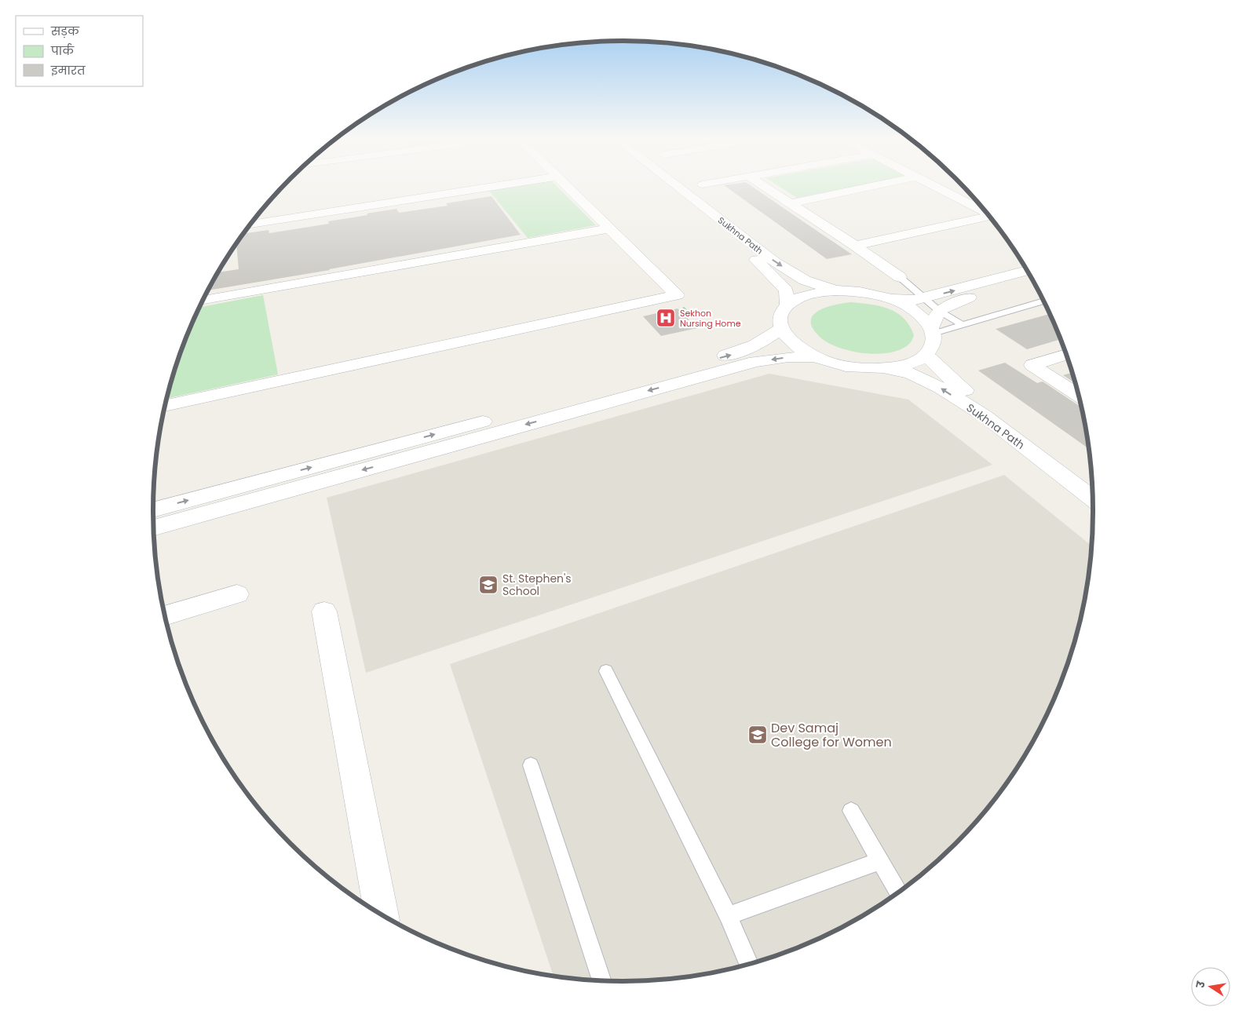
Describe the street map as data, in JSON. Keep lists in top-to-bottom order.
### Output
{
  "streets": {
    "street": ["Sukhna Path"]
  },
  "places": {
    "hospital": ["Sekhon Nursing Home"],
    "school or university": ["St. Stephen's School", "Dev Samaj College for Women"]
  },
  "legend": ["सड़क", "पार्क", "इमारत"],
  "north": "left"
}
